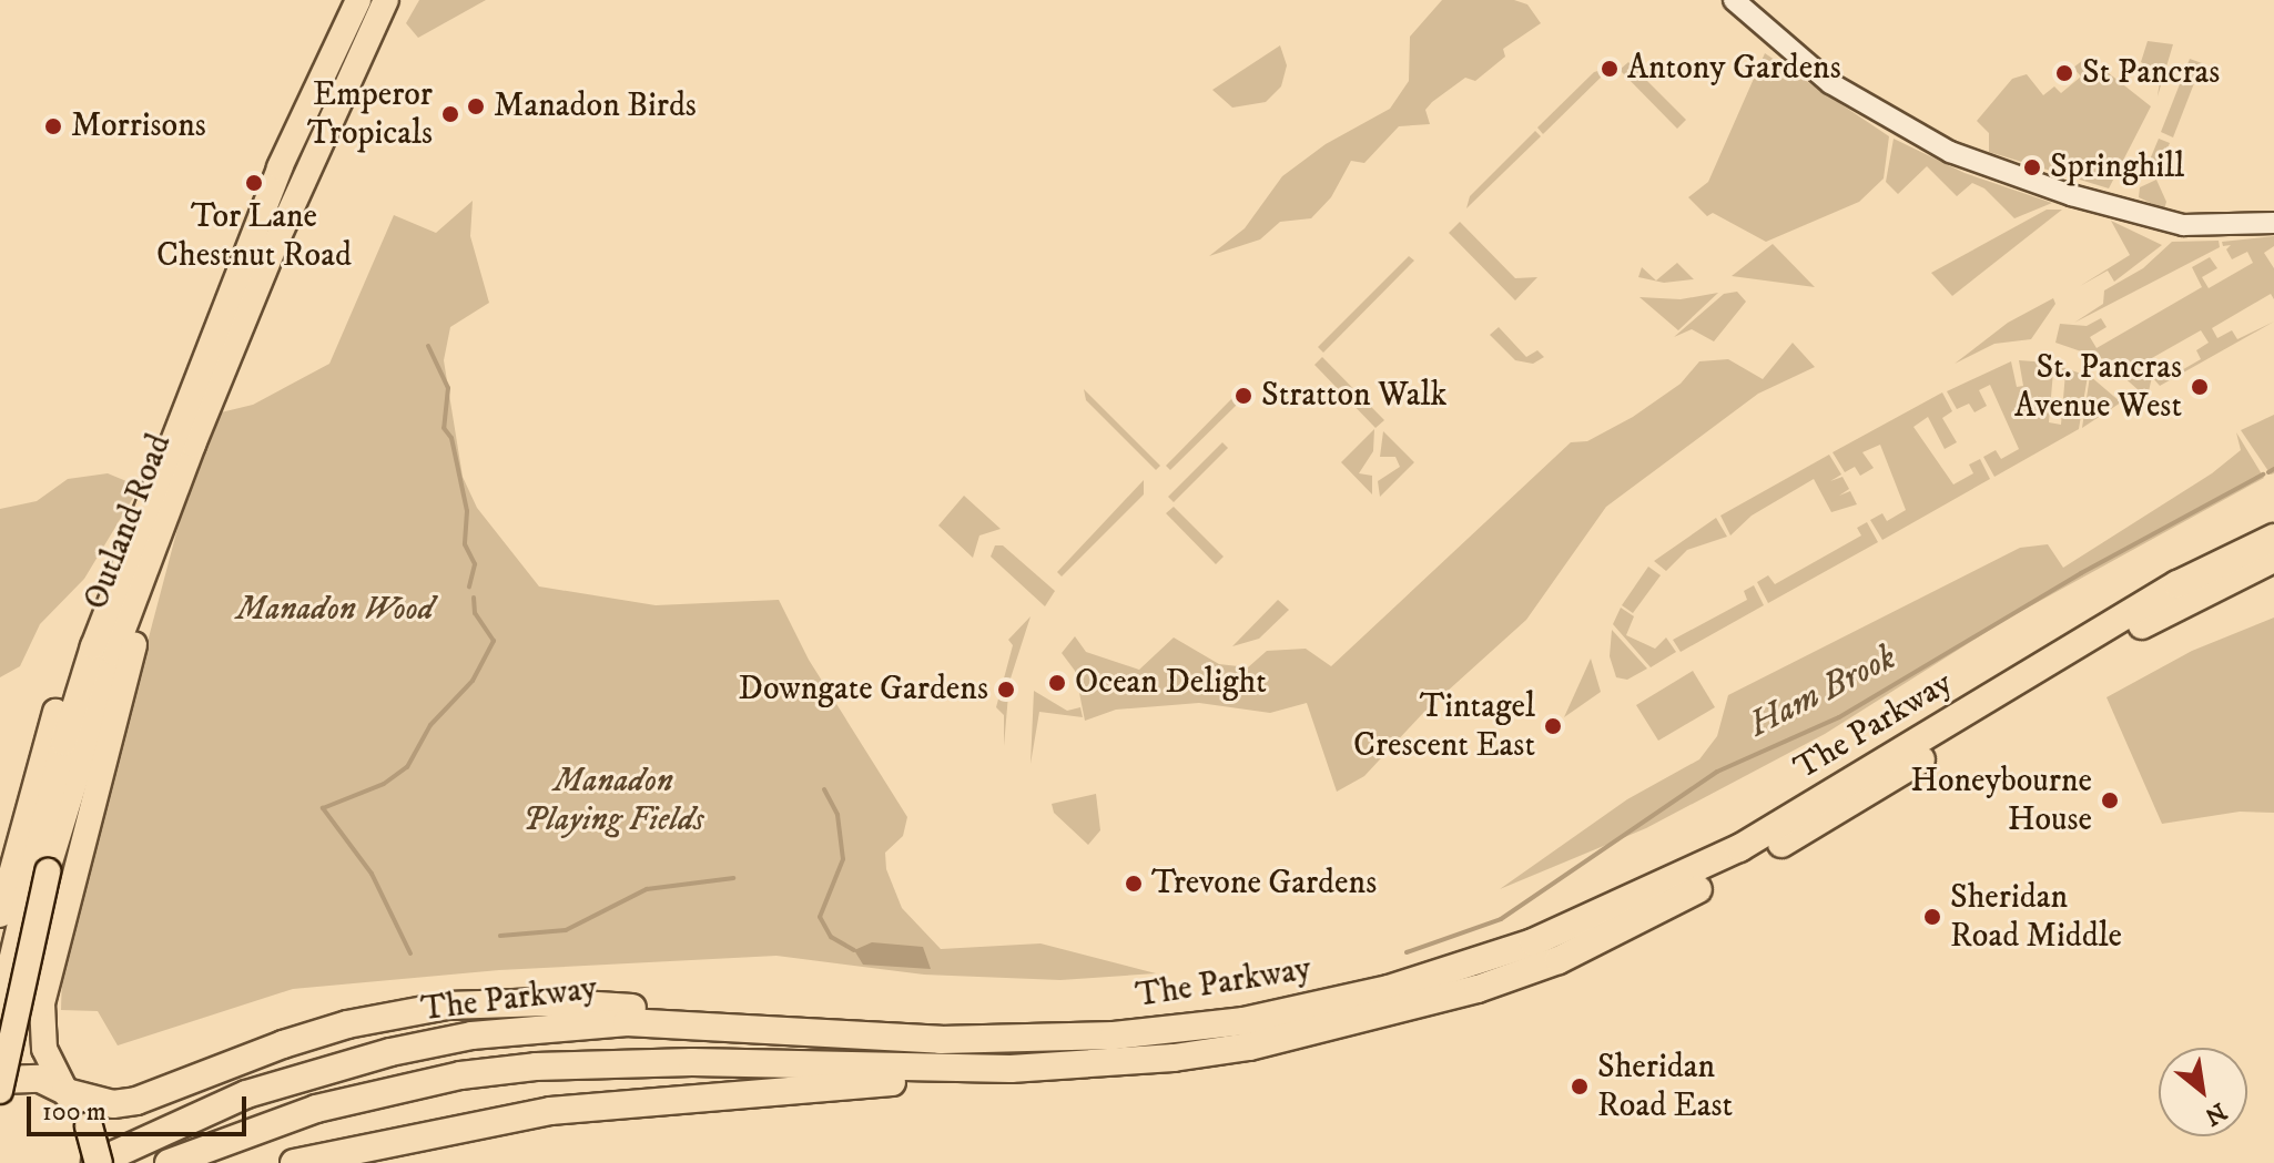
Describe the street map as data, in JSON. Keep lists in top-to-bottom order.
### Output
{
  "streets": {
    "highway": ["The Parkway"],
    "main road": ["Outland Road"]
  },
  "water": ["Ham Brook"],
  "parks": ["Manadon Wood", "Manadon Playing Fields"],
  "places": [
    "Antony Gardens",
    "St Pancras",
    "Manadon Birds",
    "Emperor Tropicals",
    "Morrisons",
    "Springhill",
    "Tor Lane Chestnut Road",
    "St. Pancras Avenue West",
    "Stratton Walk",
    "Ocean Delight",
    "Downgate Gardens",
    "Tintagel Crescent East",
    "Honeybourne House",
    "Trevone Gardens",
    "Sheridan Road Middle",
    "Sheridan Road East"
  ],
  "scale_bar": "100 m",
  "north": "bottom right"
}
